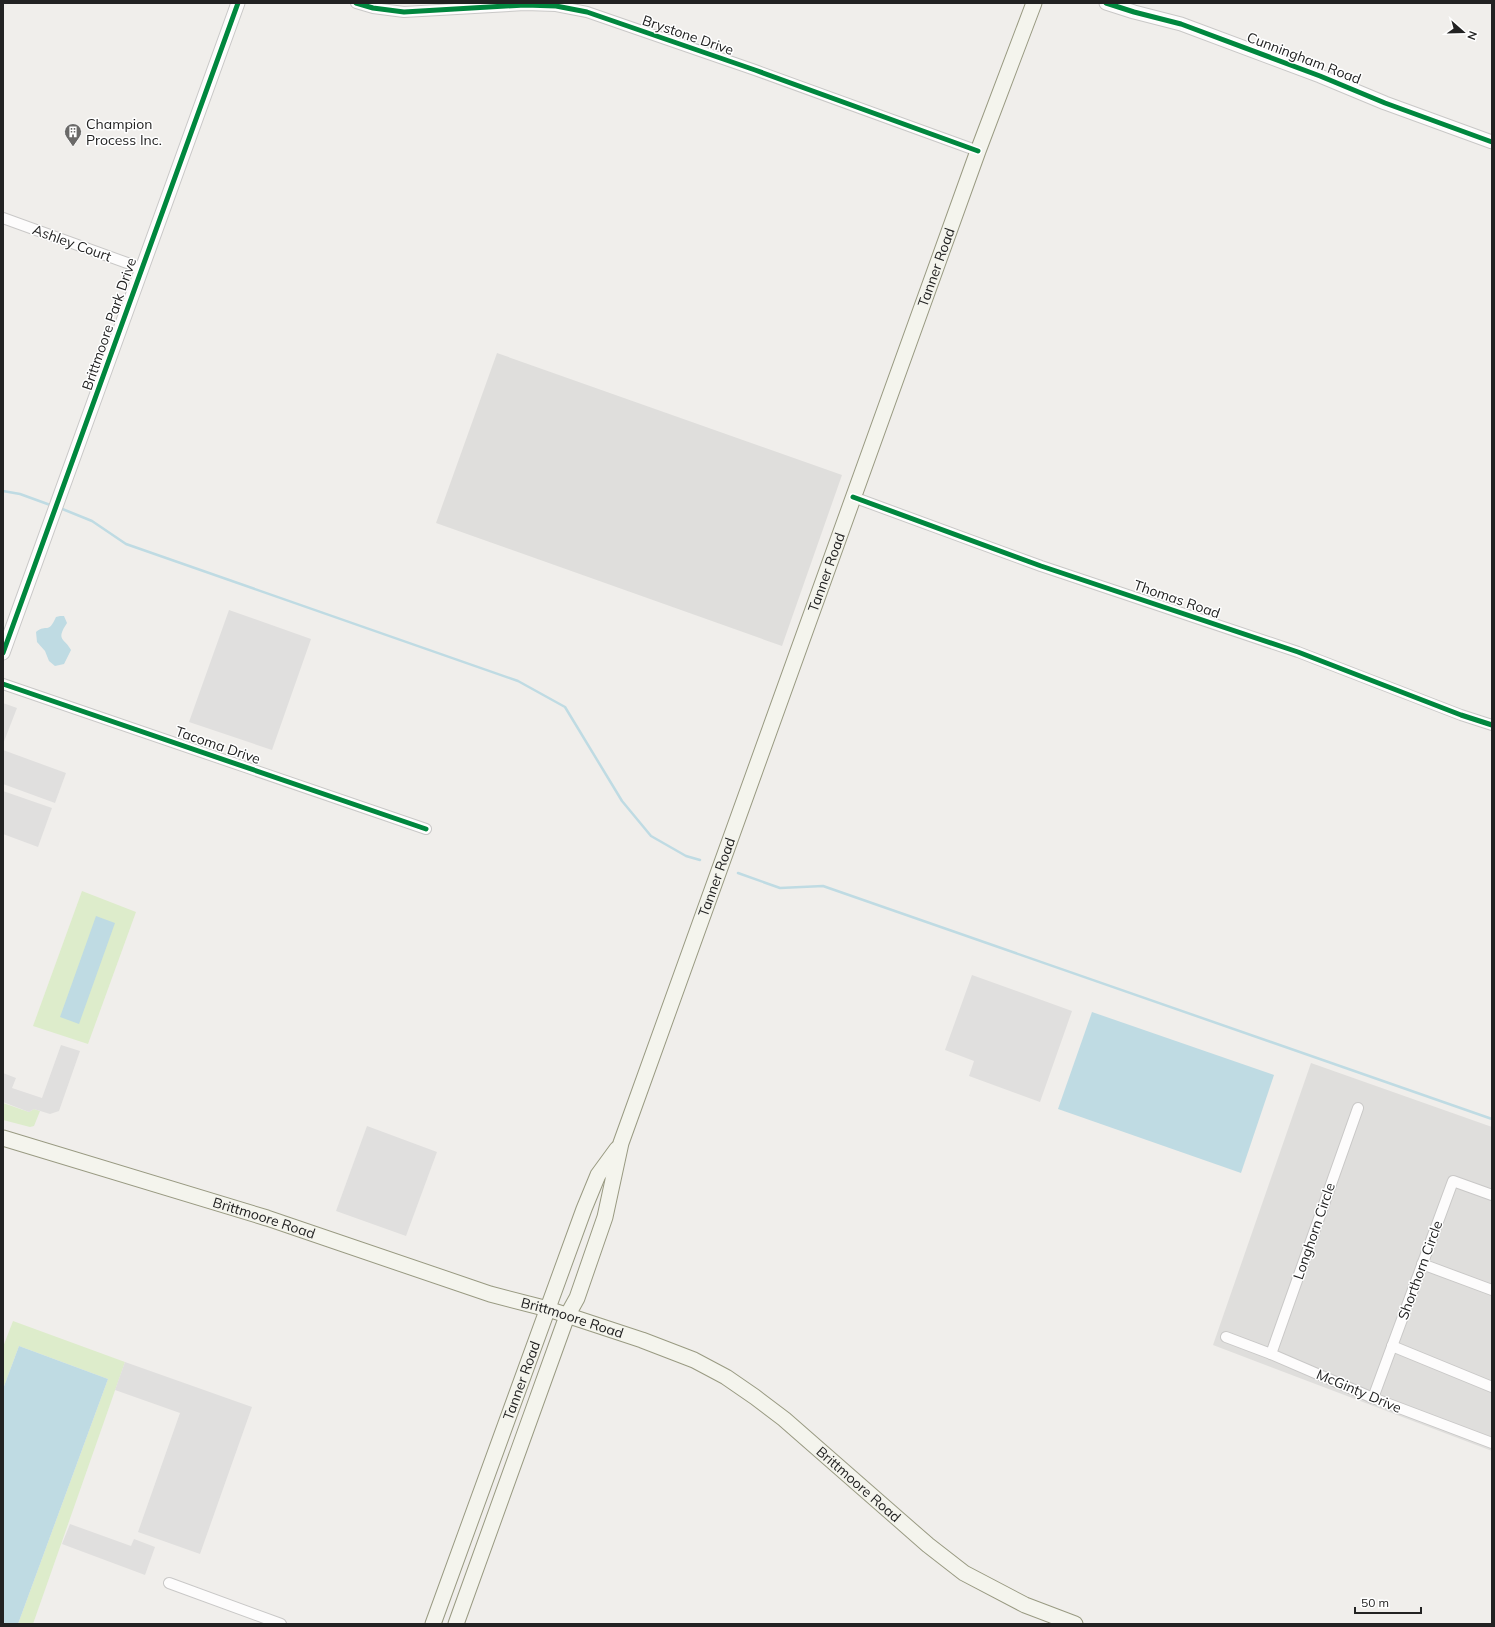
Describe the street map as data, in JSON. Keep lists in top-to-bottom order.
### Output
{
  "streets": {
    "main road": ["Tanner Road", "Brittmoore Road"],
    "street": [
      "Brystone Drive",
      "Cunningham Road",
      "Ashley Court",
      "Brittmoore Park Drive",
      "Thomas Road",
      "Tacoma Drive",
      "Longhorn Circle",
      "Shorthorn Circle",
      "McGinty Drive"
    ]
  },
  "crossings": [
    ["Brystone Drive", "Tanner Road"],
    ["Ashley Court", "Brittmoore Park Drive"],
    ["Tanner Road", "Thomas Road"],
    ["Tanner Road", "Brittmoore Road"],
    ["Longhorn Circle", "McGinty Drive"],
    ["Shorthorn Circle", "McGinty Drive"]
  ],
  "places": {
    "building": ["Champion Process Inc."]
  },
  "scale_bar": "50 m",
  "north": "right"
}
